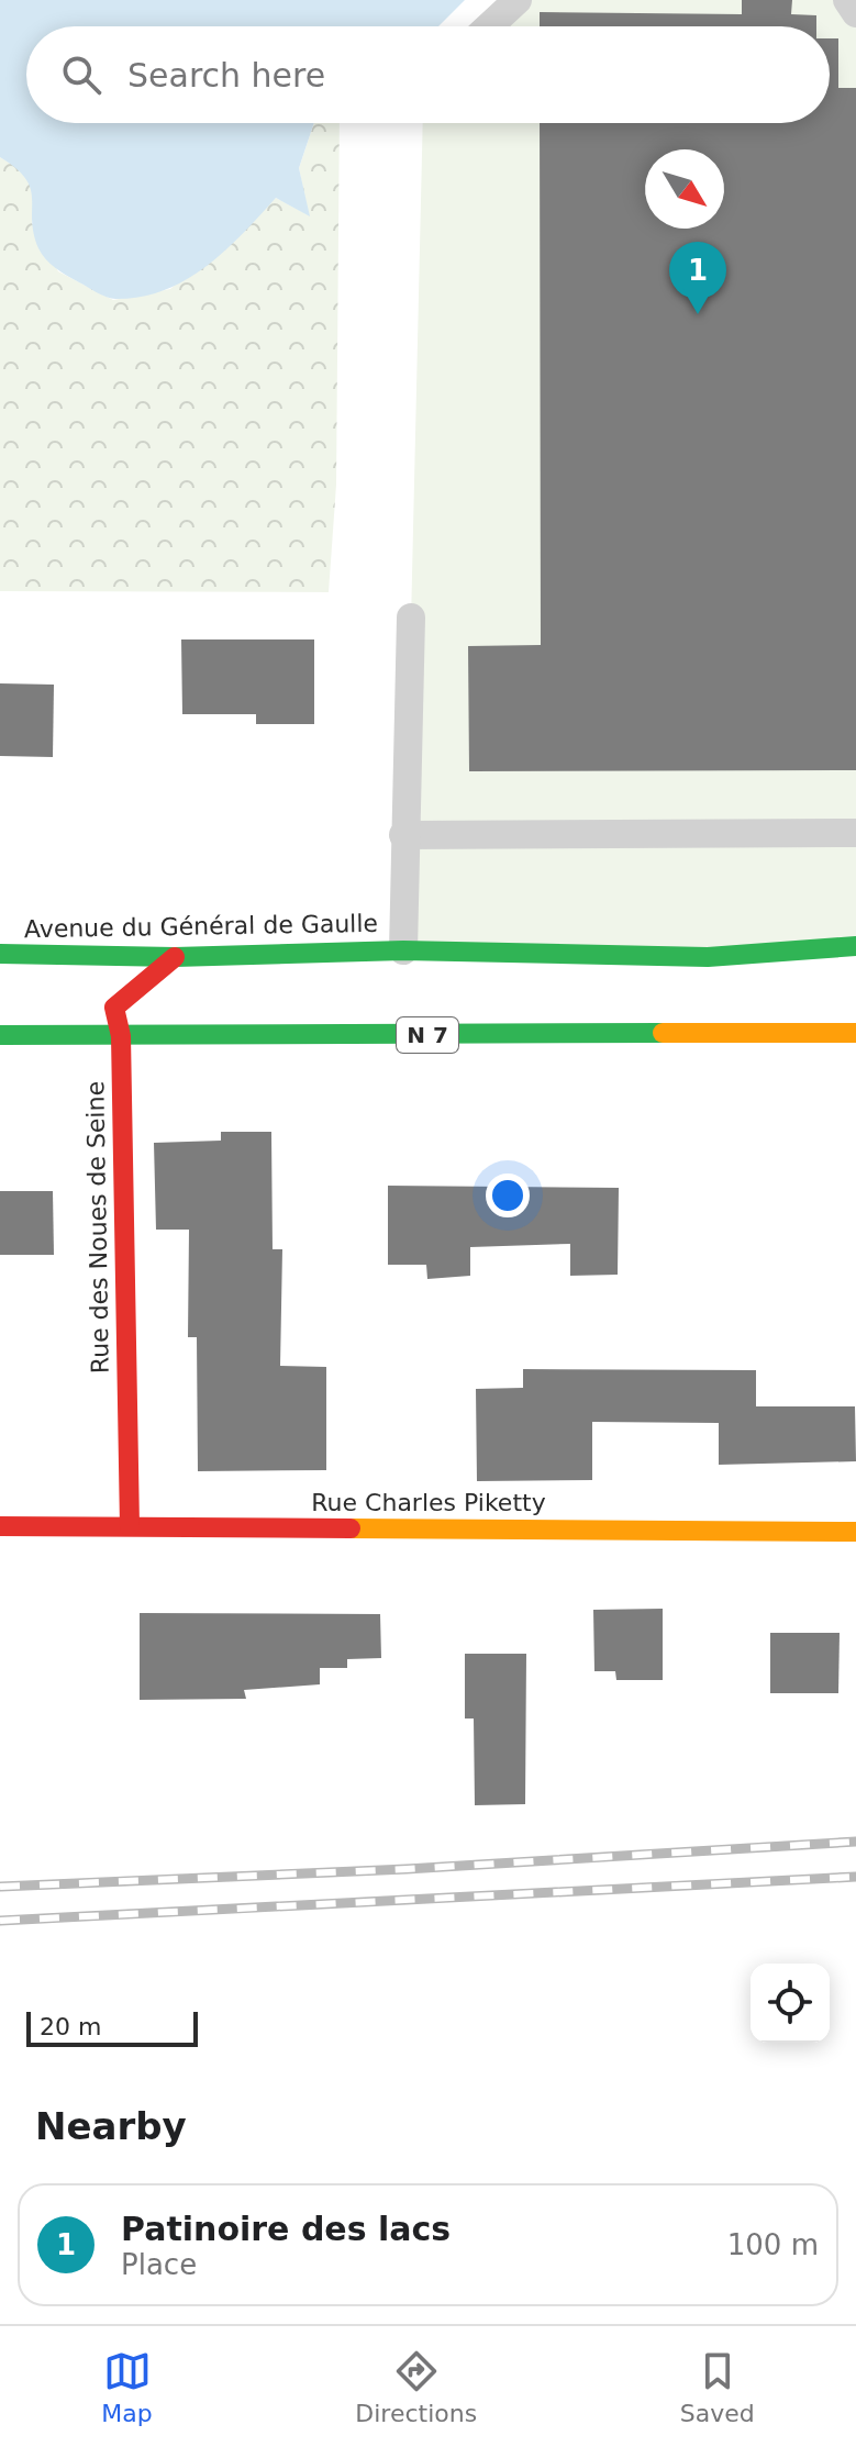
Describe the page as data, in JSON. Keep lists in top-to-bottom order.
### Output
{
  "streets": {
    "main road": [
      "Avenue du Général de Gaulle",
      "N 7",
      "Rue des Noues de Seine",
      "Rue Charles Piketty"
    ]
  },
  "crossings": [
    ["Avenue du Général de Gaulle", "Rue des Noues de Seine"],
    ["N 7", "Rue des Noues de Seine"],
    ["Rue des Noues de Seine", "Rue Charles Piketty"]
  ],
  "scale_bar": "20 m",
  "north": "bottom right",
  "page": {
    "search": "Search here",
    "pins": "1",
    "scale": "20 m",
    "heading": "Nearby",
    "list": [
      {
        "mark": "1",
        "name": "Patinoire des lacs",
        "note": "Place",
        "value": "100 m"
      }
    ],
    "nav": ["Map", "Directions", "Saved"]
  }
}
